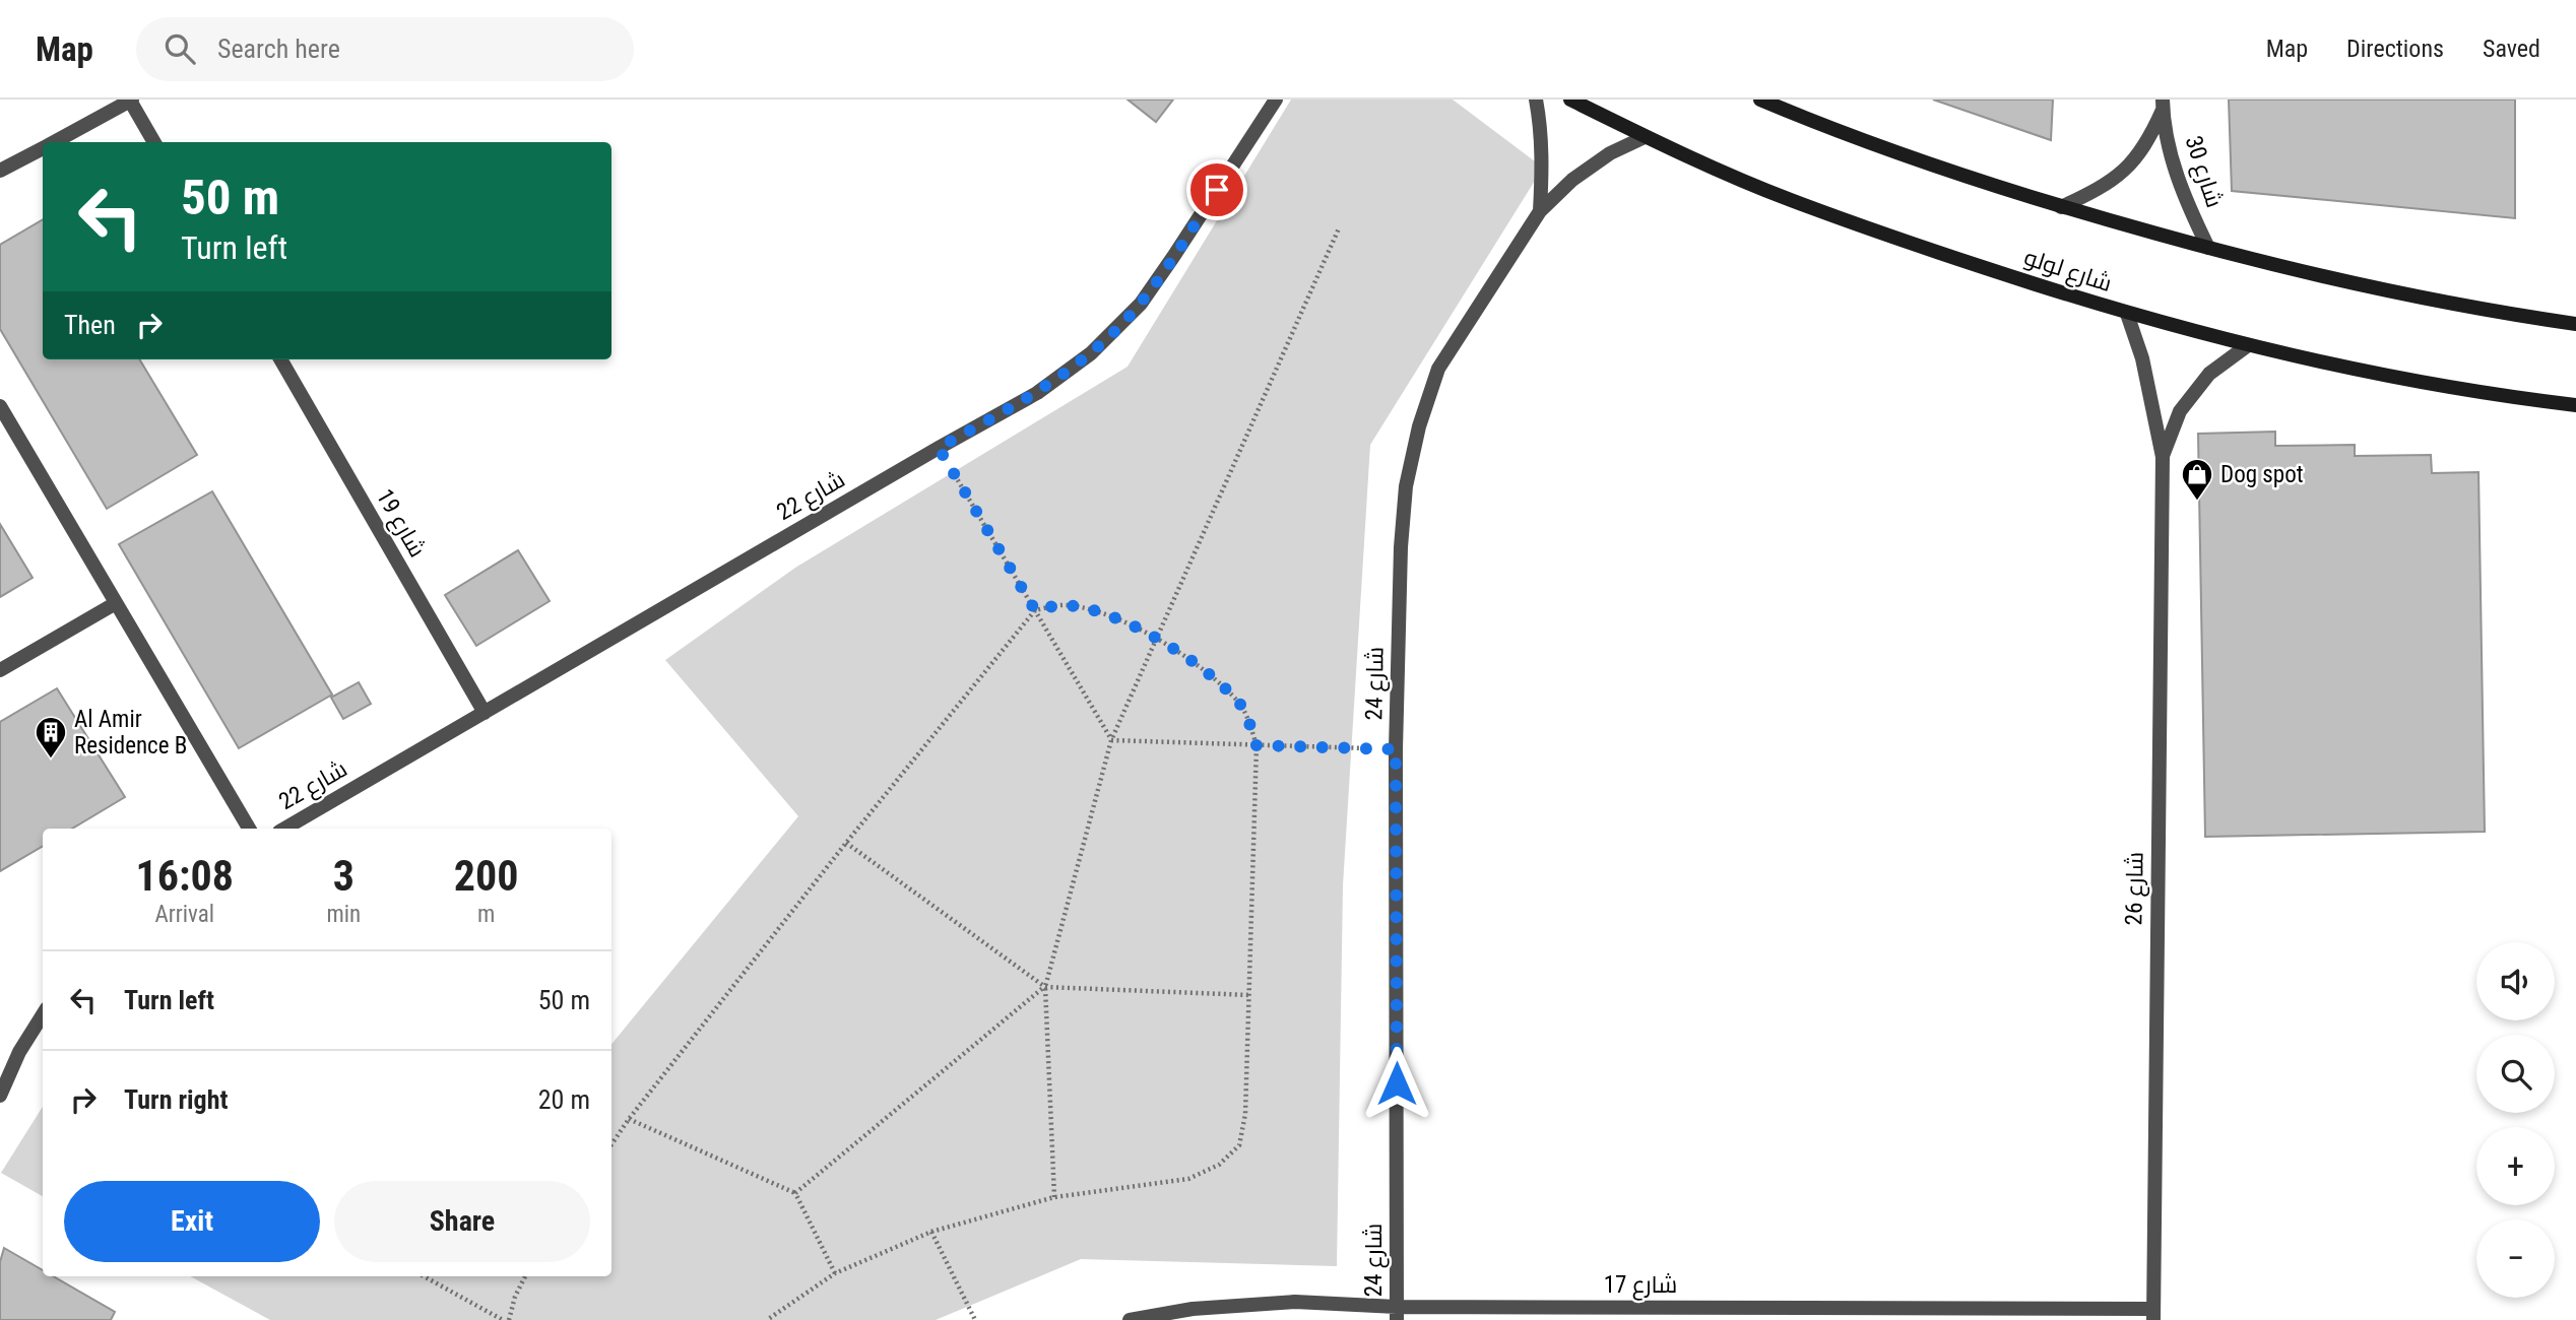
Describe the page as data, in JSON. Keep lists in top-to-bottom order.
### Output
{
  "streets": {
    "street": [
      "شارع 30",
      "شارع لولو",
      "شارع 22",
      "شارع 19",
      "شارع 24",
      "شارع 26",
      "شارع 17"
    ]
  },
  "crossings": [
    ["شارع لولو", "شارع 24"],
    ["شارع لولو", "شارع 26"],
    ["شارع 22", "شارع 19"],
    ["شارع 24", "شارع 17"],
    ["شارع 26", "شارع 17"]
  ],
  "places": {
    "shop": ["Dog spot"],
    "building": ["Al Amir Residence B"]
  },
  "page": {
    "header": "Map",
    "search": "Search here",
    "nav": ["Map", "Directions", "Saved"],
    "turn": ["50 m", "Turn left"],
    "then": "Then",
    "eta": [
      "16:08",
      "Arrival",
      "3",
      "min",
      "200",
      "m"
    ],
    "map_buttons": ["+", "−"],
    "list": [
      {
        "name": "Turn left",
        "value": "50 m"
      },
      {
        "name": "Turn right",
        "value": "20 m"
      }
    ],
    "buttons": ["Exit", "Share"]
  }
}
